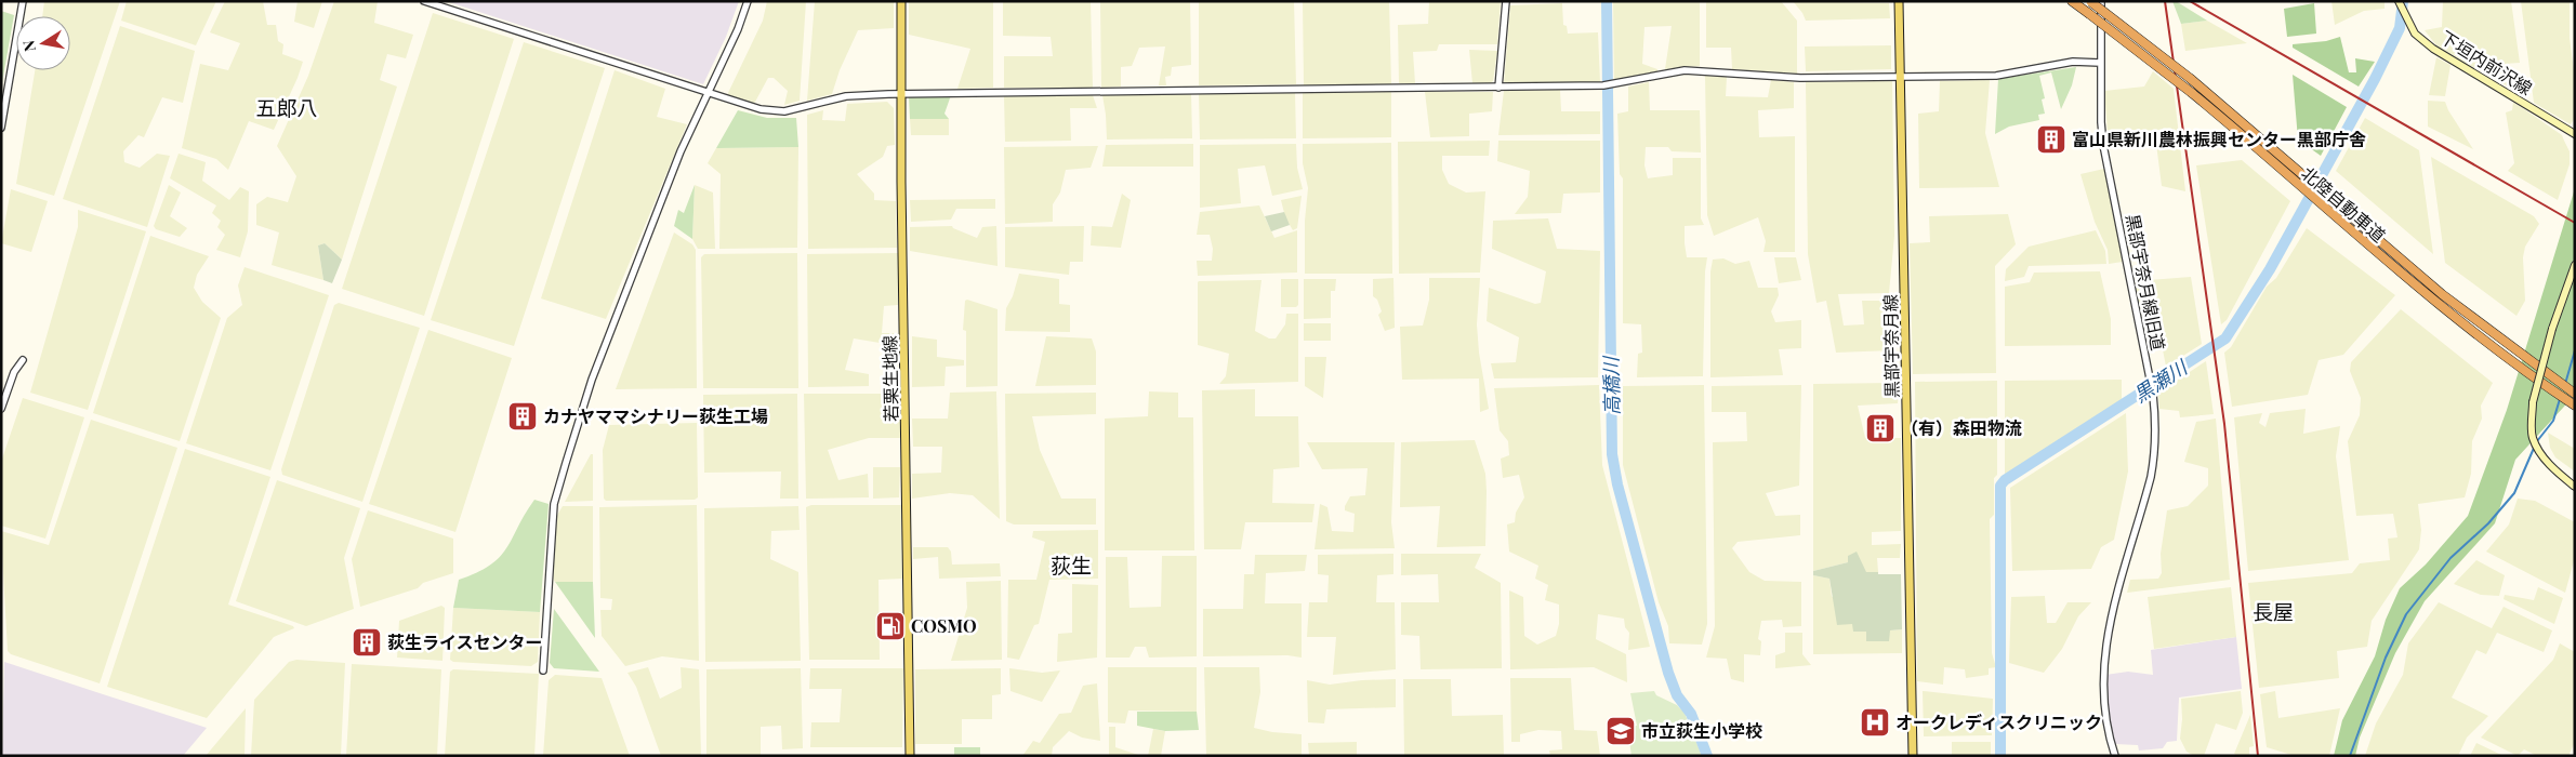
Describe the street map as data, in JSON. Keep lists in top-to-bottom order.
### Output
{
  "streets": {
    "highway": ["北陸自動車道"],
    "main road": ["下垣内前沢線", "黒部宇奈月線", "若栗生地線"],
    "street": ["黒部宇奈月線旧道"]
  },
  "districts": ["五郎八", "荻生", "長屋"],
  "water": ["黒瀬川", "高橋川"],
  "places": {
    "building": [
      "富山県新川農林振興センター黒部庁舎",
      "カナヤママシナリー荻生工場",
      "（有）森田物流",
      "荻生ライスセンター"
    ],
    "fuel station": ["COSMO"],
    "hospital": ["オークレディスクリニック"],
    "school or university": ["市立荻生小学校"]
  },
  "north": "left"
}
